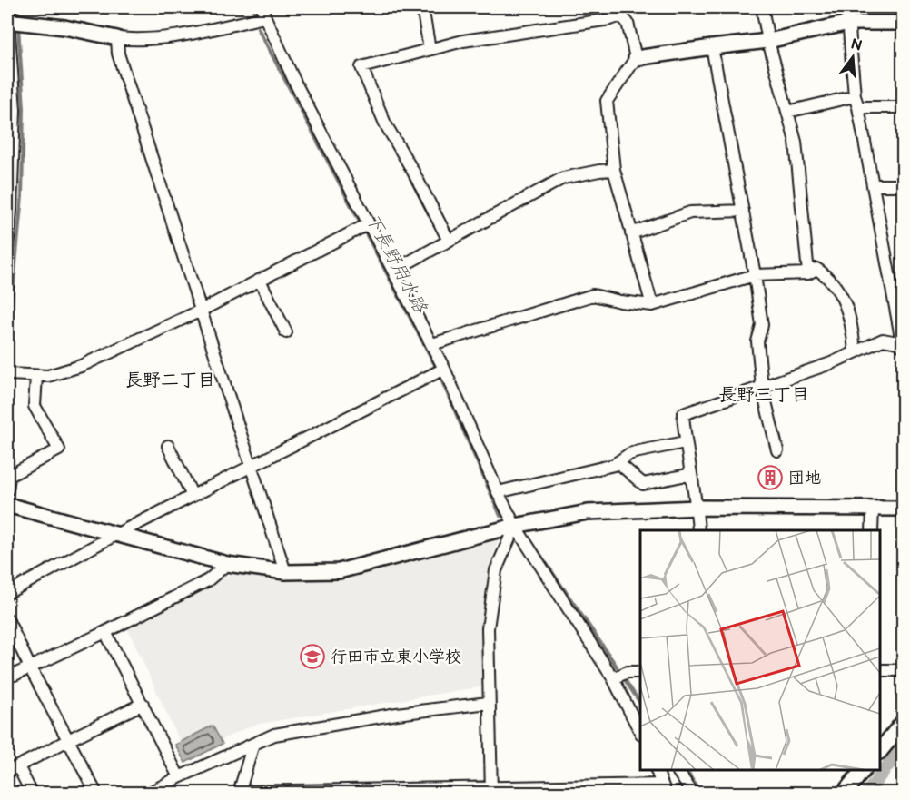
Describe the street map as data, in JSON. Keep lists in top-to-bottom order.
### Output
{
  "districts": ["長野二丁目", "長野三丁目"],
  "water": ["下長野用水路"],
  "places": {
    "building": ["団地"],
    "school or university": ["行田市立東小学校"]
  },
  "north": "top"
}
